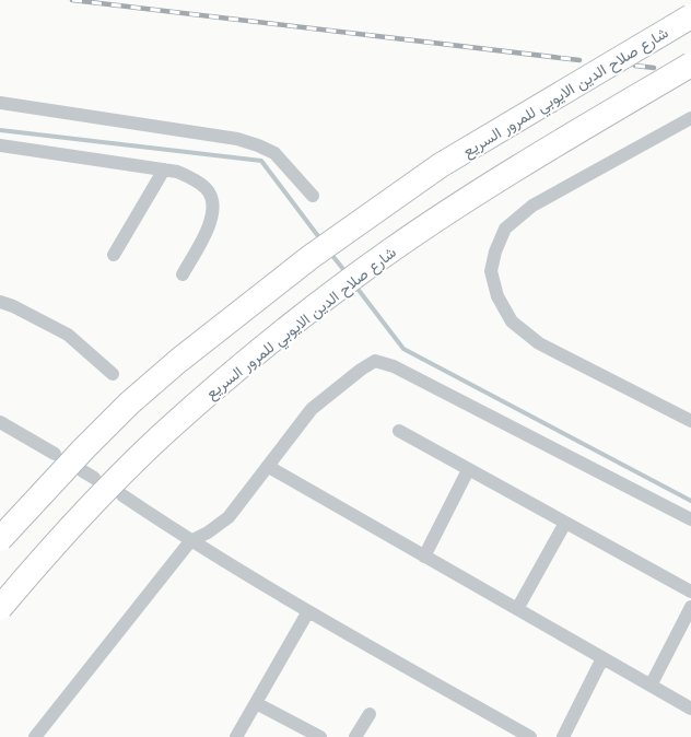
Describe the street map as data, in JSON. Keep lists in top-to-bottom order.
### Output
{
  "streets": {
    "highway": ["شارع صلاح الدين الايوبي للمرور السريع"]
  }
}
